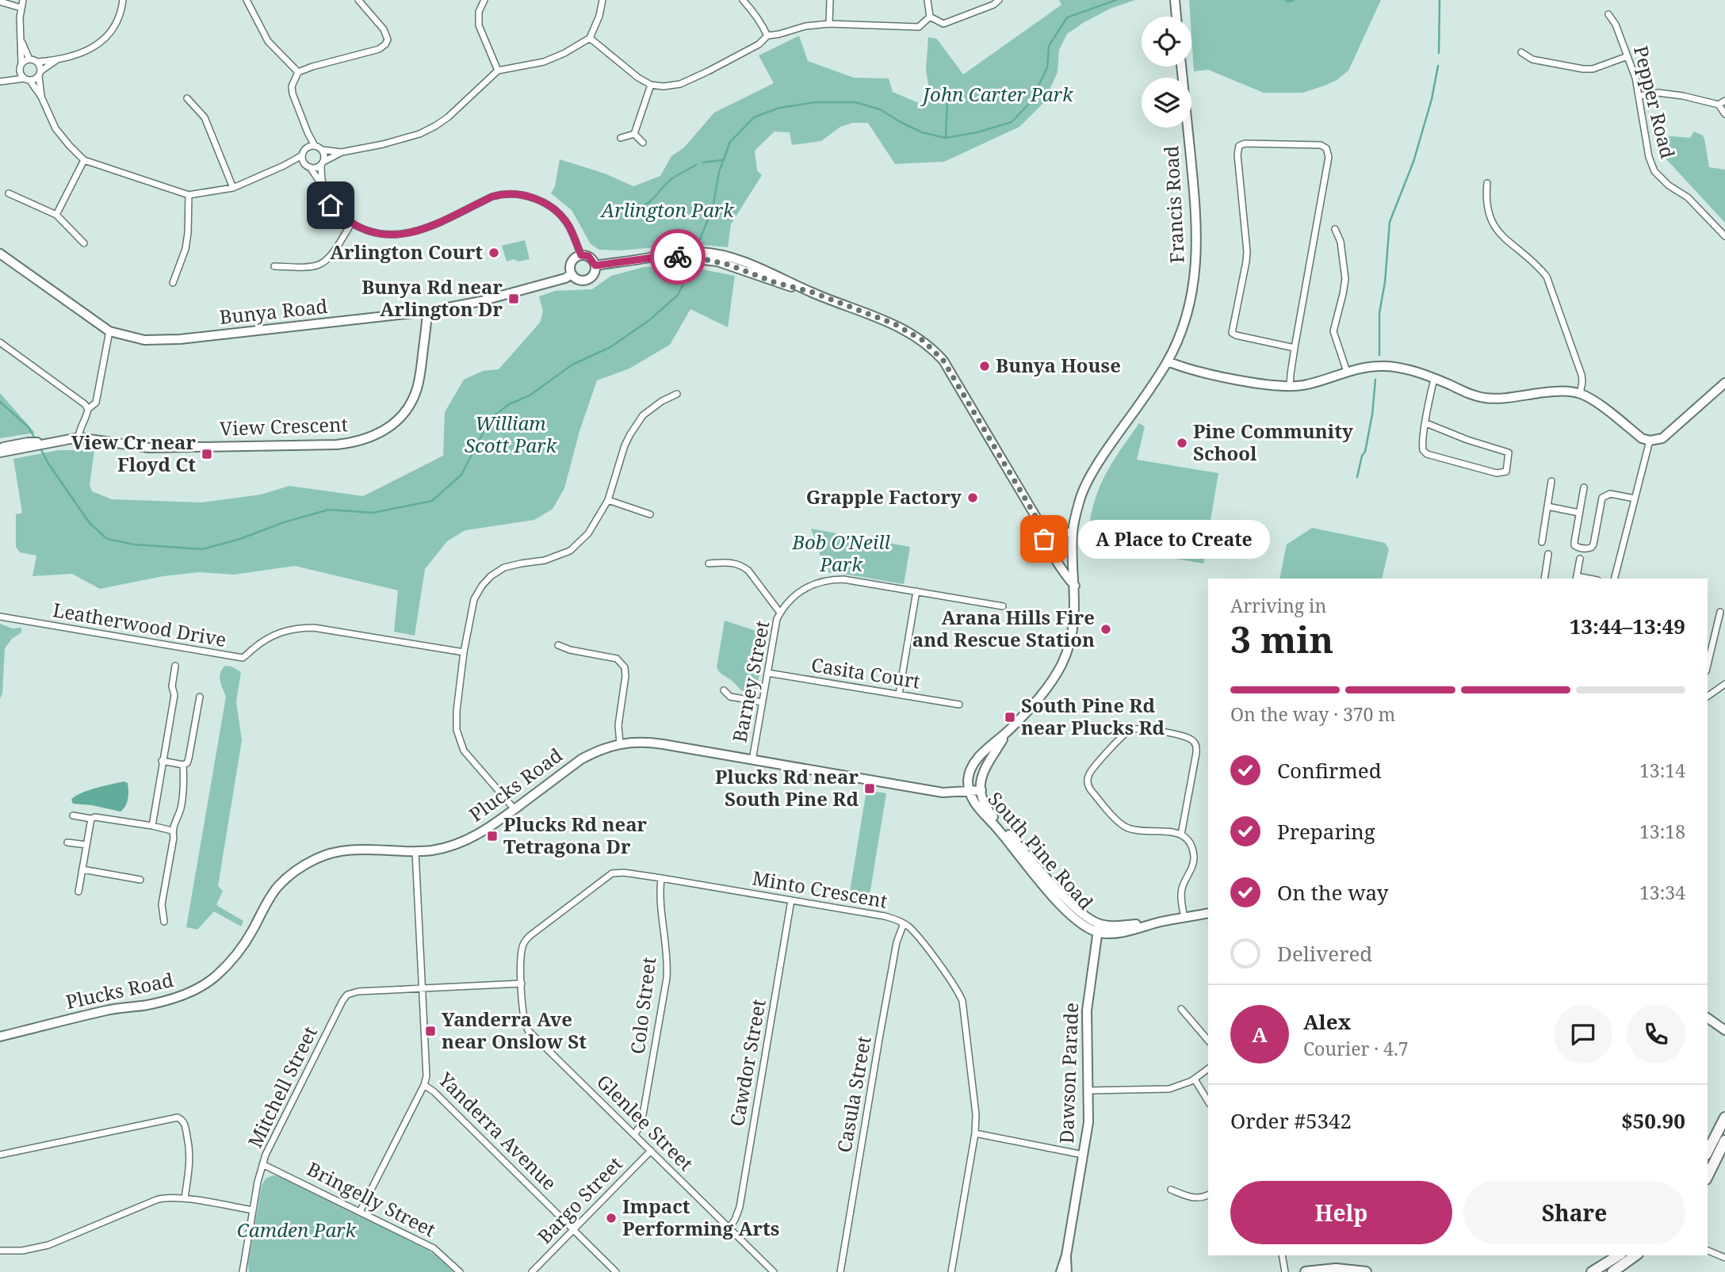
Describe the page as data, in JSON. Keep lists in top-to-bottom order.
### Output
{
  "streets": {
    "street": [
      "Pepper Road",
      "Francis Road",
      "Bunya Road",
      "View Crescent",
      "Leatherwood Drive",
      "Casita Court",
      "Barney Street",
      "Plucks Road",
      "South Pine Road",
      "Minto Crescent",
      "Colo Street",
      "Cawdor Street",
      "Dawson Parade",
      "Mitchell Street",
      "Casula Street",
      "Glenlee Street",
      "Yanderra Avenue",
      "Bringelly Street",
      "Bargo Street"
    ]
  },
  "crossings": [
    ["Francis Road", "South Pine Road"],
    ["Bunya Road", "View Crescent"],
    ["Casita Court", "Barney Street"],
    ["Barney Street", "Plucks Road"],
    ["Plucks Road", "South Pine Road"],
    ["Plucks Road", "Yanderra Avenue"],
    ["South Pine Road", "Dawson Parade"],
    ["Minto Crescent", "Colo Street"],
    ["Minto Crescent", "Cawdor Street"],
    ["Minto Crescent", "Casula Street"],
    ["Minto Crescent", "Glenlee Street"],
    ["Colo Street", "Glenlee Street"],
    ["Cawdor Street", "Glenlee Street"],
    ["Mitchell Street", "Yanderra Avenue"],
    ["Mitchell Street", "Bringelly Street"],
    ["Glenlee Street", "Bargo Street"],
    ["Yanderra Avenue", "Bargo Street"]
  ],
  "parks": [
    "John Carter Park",
    "Arlington Park",
    "William Scott Park",
    "Bob O'Neill Park",
    "Camden Park"
  ],
  "places": {
    "other": [
      "Arlington Court",
      "Bunya House",
      "Pine Community School",
      "Grapple Factory",
      "A Place to Create",
      "Arana Hills Fire and Rescue Station",
      "Impact Performing Arts"
    ],
    "transit": [
      "Bunya Rd near Arlington Dr",
      "View Cr near Floyd Ct",
      "South Pine Rd near Plucks Rd",
      "Plucks Rd near South Pine Rd",
      "Plucks Rd near Tetragona Dr",
      "Yanderra Ave near Onslow St"
    ]
  },
  "page": {
    "bubble": "A Place to Create",
    "heading": ["3 min", "Arriving in", "13:44–13:49"],
    "panel": [
      "Alex",
      "Courier · 4.7",
      "Order #5342",
      "$50.90"
    ],
    "bar": "On the way · 370 m",
    "list": [
      ["Confirmed", "13:14"],
      ["Preparing", "13:18"],
      ["On the way", "13:34"],
      "Delivered"
    ],
    "round": "A",
    "buttons": ["Help", "Share"]
  }
}
